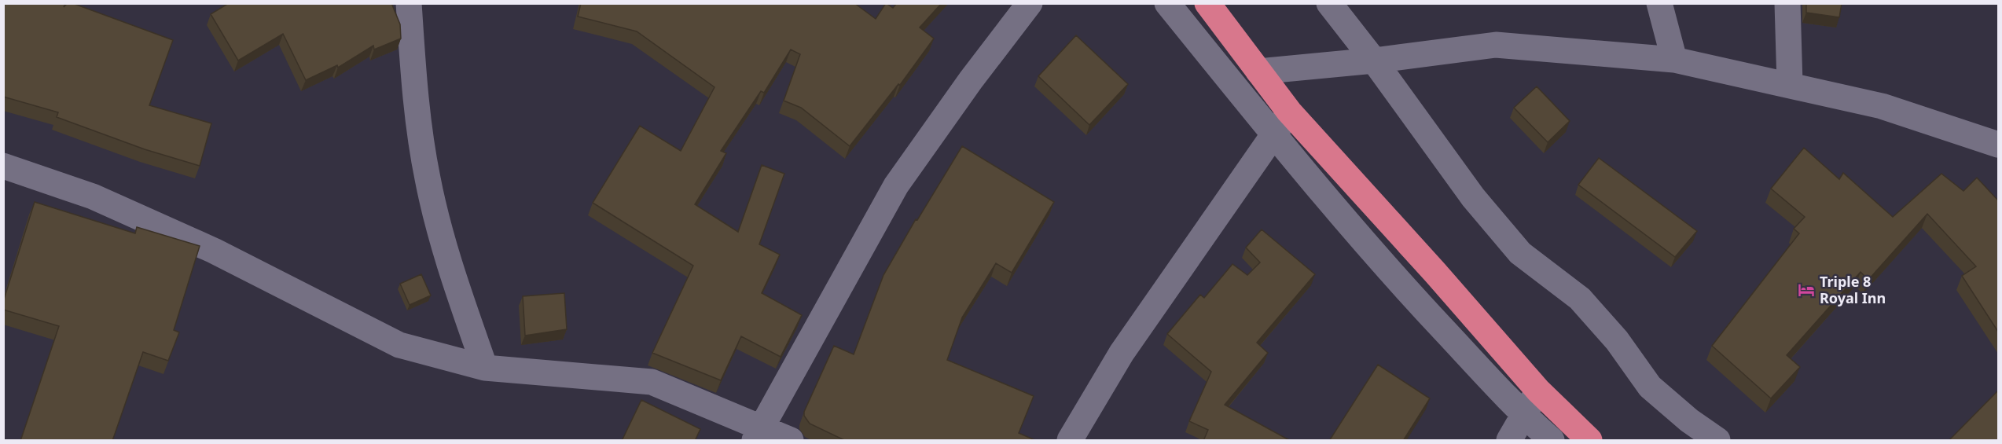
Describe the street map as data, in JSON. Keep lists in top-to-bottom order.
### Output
{
  "places": {
    "hotel": ["Triple 8 Royal Inn"]
  }
}
